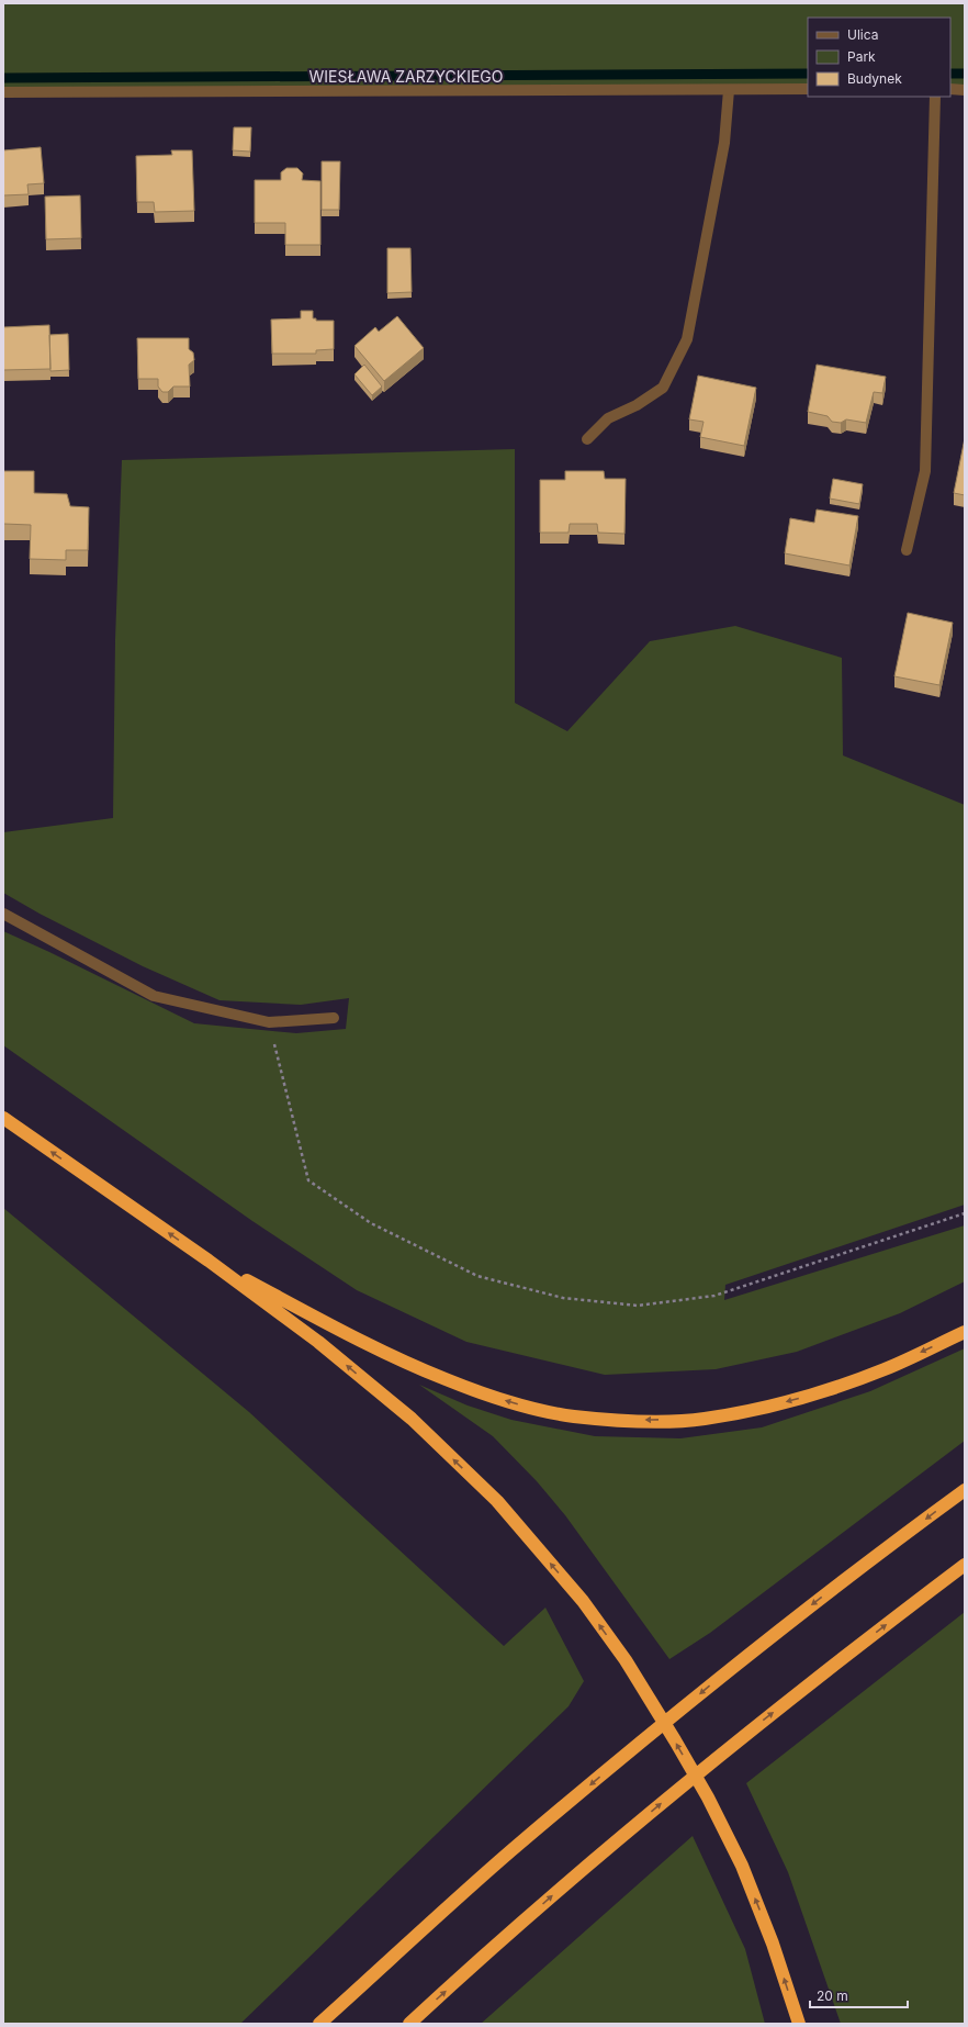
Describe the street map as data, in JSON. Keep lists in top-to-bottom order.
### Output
{
  "streets": {
    "street": ["WIESŁAWA ZARZYCKIEGO"]
  },
  "legend": ["Ulica", "Park", "Budynek"],
  "scale_bar": "20 m"
}
